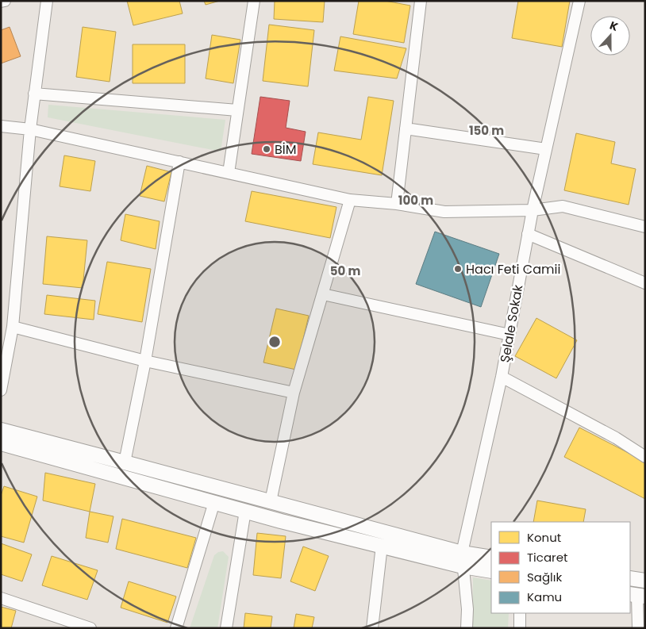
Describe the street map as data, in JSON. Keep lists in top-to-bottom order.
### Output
{
  "streets": {
    "street": ["Şelale Sokak"]
  },
  "places": ["BİM", "Hacı Feti Camii"],
  "legend": [
    "Konut",
    "Ticaret",
    "Sağlık",
    "Kamu"
  ],
  "north": "top",
  "rings": ["150 m", "100 m", "50 m"]
}
